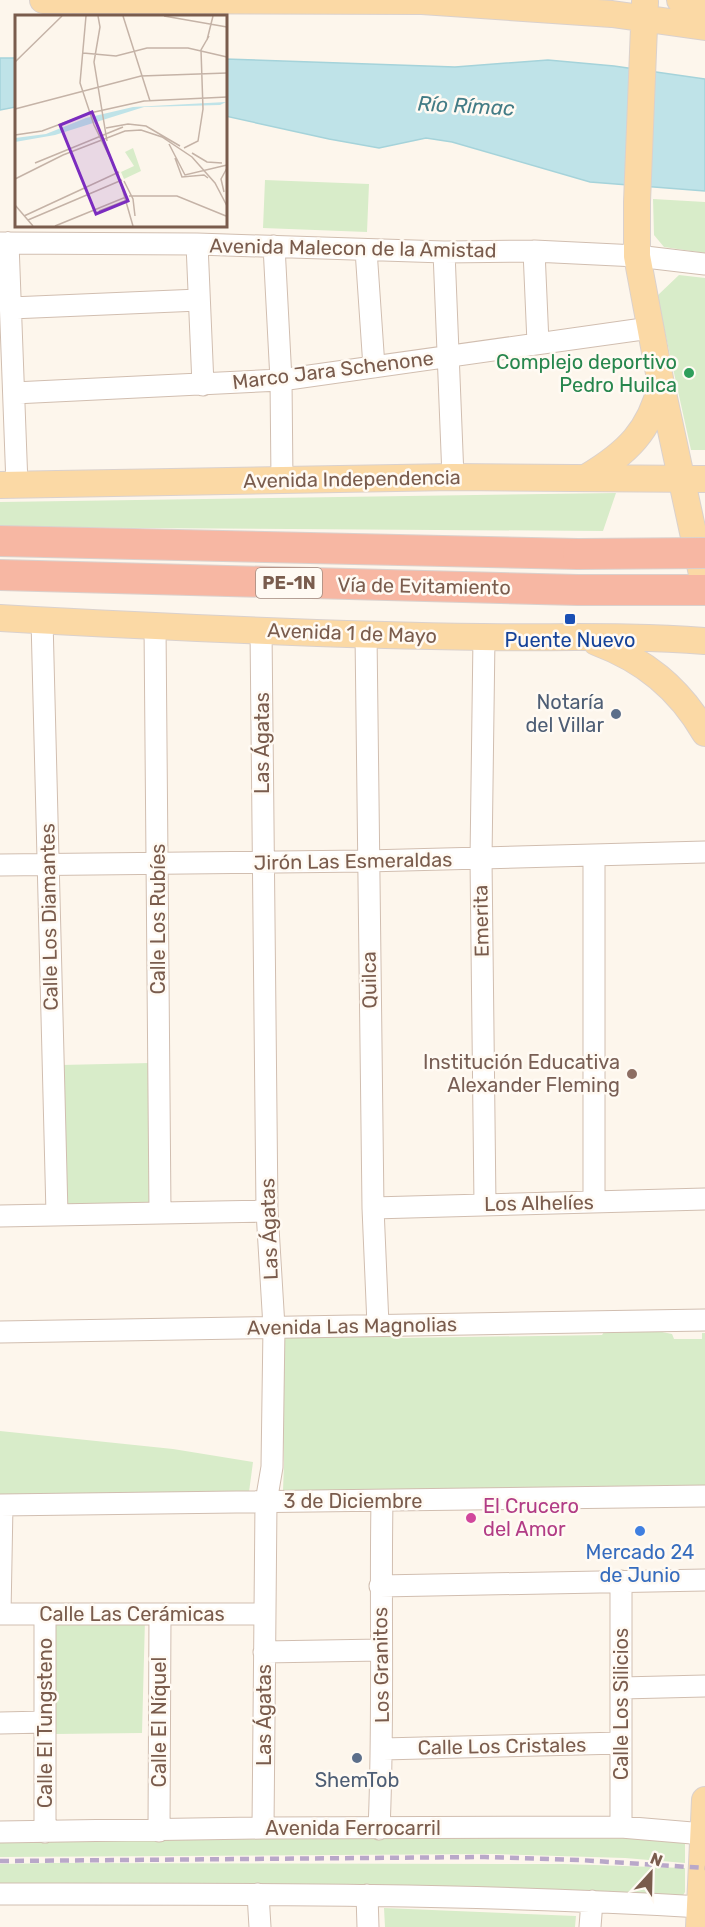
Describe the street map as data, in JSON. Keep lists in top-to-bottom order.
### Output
{
  "streets": {
    "highway": ["PE-1N", "Vía de Evitamiento"],
    "main road": ["Avenida Independencia", "Avenida 1 de Mayo"],
    "street": [
      "Avenida Malecon de la Amistad",
      "Marco Jara Schenone",
      "Las Ágatas",
      "Jirón Las Esmeraldas",
      "Calle Los Diamantes",
      "Calle Los Rubíes",
      "Emerita",
      "Quilca",
      "Los Alhelíes",
      "Avenida Las Magnolias",
      "3 de Diciembre",
      "Calle Las Cerámicas",
      "Los Granitos",
      "Calle Los Silicios",
      "Calle El Níquel",
      "Calle El Tungsteno",
      "Calle Los Cristales",
      "Avenida Ferrocarril"
    ]
  },
  "crossings": [
    ["Avenida 1 de Mayo", "Las Ágatas"],
    ["Avenida 1 de Mayo", "Calle Los Diamantes"],
    ["Avenida 1 de Mayo", "Calle Los Rubíes"],
    ["Avenida 1 de Mayo", "Emerita"],
    ["Avenida 1 de Mayo", "Quilca"],
    ["Las Ágatas", "Jirón Las Esmeraldas"],
    ["Las Ágatas", "Avenida Las Magnolias"],
    ["Las Ágatas", "3 de Diciembre"],
    ["Las Ágatas", "Calle Las Cerámicas"],
    ["Las Ágatas", "Avenida Ferrocarril"],
    ["Jirón Las Esmeraldas", "Calle Los Diamantes"],
    ["Jirón Las Esmeraldas", "Calle Los Rubíes"],
    ["Jirón Las Esmeraldas", "Emerita"],
    ["Jirón Las Esmeraldas", "Quilca"],
    ["Emerita", "Los Alhelíes"],
    ["Quilca", "Los Alhelíes"],
    ["Quilca", "Avenida Las Magnolias"],
    ["3 de Diciembre", "Los Granitos"],
    ["Calle Las Cerámicas", "Calle El Níquel"],
    ["Calle Las Cerámicas", "Calle El Tungsteno"],
    ["Los Granitos", "Calle Los Cristales"],
    ["Los Granitos", "Avenida Ferrocarril"],
    ["Calle Los Silicios", "Calle Los Cristales"],
    ["Calle Los Silicios", "Avenida Ferrocarril"],
    ["Calle El Níquel", "Avenida Ferrocarril"],
    ["Calle El Tungsteno", "Avenida Ferrocarril"]
  ],
  "water": ["Río Rímac"],
  "places": {
    "other": [
      "Complejo deportivo Pedro Huilca",
      "Notaría del Villar",
      "Institución Educativa Alexander Fleming",
      "El Crucero del Amor",
      "Mercado 24 de Junio",
      "ShemTob"
    ],
    "transit": ["Puente Nuevo"]
  },
  "north": "top"
}
